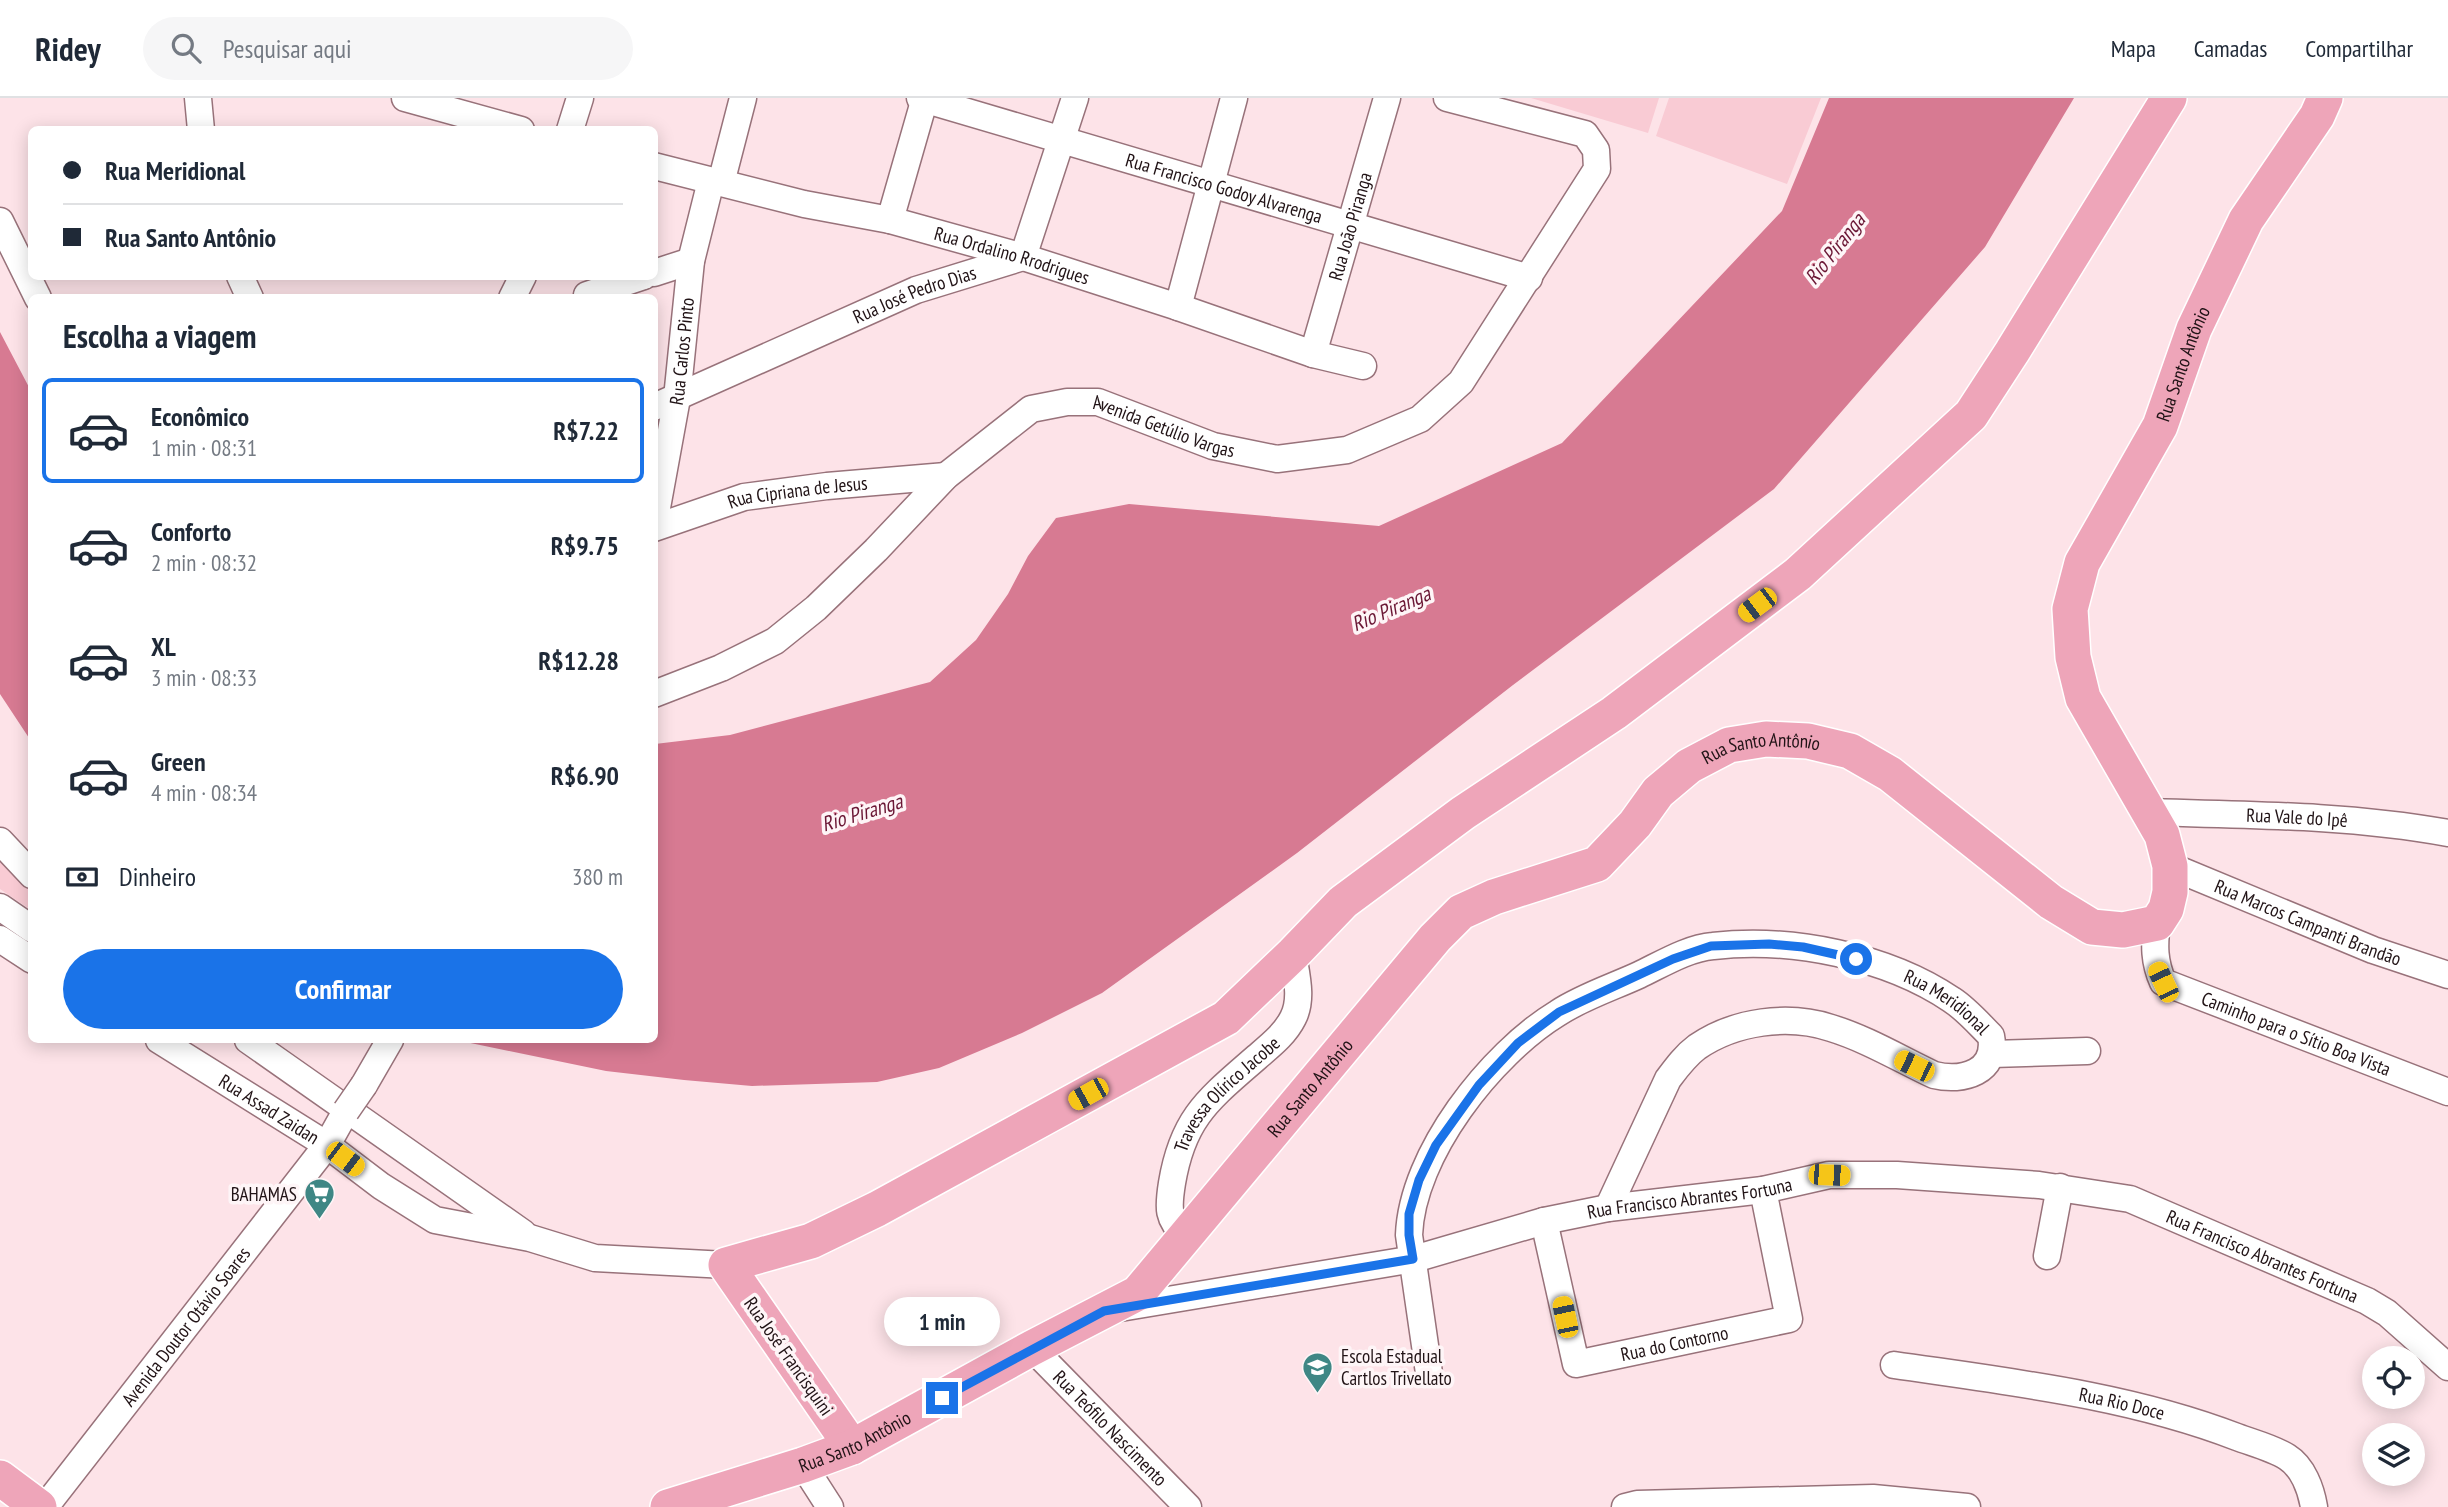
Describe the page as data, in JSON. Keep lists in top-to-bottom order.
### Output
{
  "streets": {
    "main road": ["Rua Santo Antônio", "Rua José Francisquini"],
    "street": [
      "Rua Francisco Godoy Alvarenga",
      "Rua João Piranga",
      "Rua Ordalino Rrodrigues",
      "Rua José Pedro Dias",
      "Rua Carlos Pinto",
      "Avenida Getúlio Vargas",
      "Rua Cipriana de Jesus",
      "Rua Vale do Ipê",
      "Rua Marcos Campanti Brandão",
      "Rua Meridional",
      "Caminho para o Sítio Boa Vista",
      "Travessa Olírico Jacobe",
      "Rua Assad Zaidan",
      "Rua Francisco Abrantes Fortuna",
      "Avenida Doutor Otávio Soares",
      "Rua do Contorno",
      "Rua Rio Doce",
      "Rua Teófilo Nascimento"
    ]
  },
  "crossings": [
    ["Rua Francisco Godoy Alvarenga", "Rua João Piranga"],
    ["Rua Francisco Godoy Alvarenga", "Avenida Getúlio Vargas"],
    ["Rua João Piranga", "Rua Ordalino Rrodrigues"],
    ["Rua Ordalino Rrodrigues", "Rua José Pedro Dias"],
    ["Rua Ordalino Rrodrigues", "Rua Carlos Pinto"],
    ["Rua José Pedro Dias", "Rua Carlos Pinto"],
    ["Rua Santo Antônio", "Rua Vale do Ipê"],
    ["Rua Santo Antônio", "Rua Marcos Campanti Brandão"],
    ["Rua Santo Antônio", "Caminho para o Sítio Boa Vista"],
    ["Rua Santo Antônio", "Travessa Olírico Jacobe"],
    ["Rua Santo Antônio", "Rua Francisco Abrantes Fortuna"],
    ["Rua Santo Antônio", "Rua José Francisquini"],
    ["Rua Santo Antônio", "Rua Teófilo Nascimento"],
    ["Avenida Getúlio Vargas", "Rua Cipriana de Jesus"],
    ["Rua Meridional", "Rua Francisco Abrantes Fortuna"],
    ["Rua Assad Zaidan", "Avenida Doutor Otávio Soares"],
    ["Rua Assad Zaidan", "Rua José Francisquini"],
    ["Rua Francisco Abrantes Fortuna", "Rua do Contorno"]
  ],
  "water": ["Rio Piranga"],
  "places": {
    "supermarket": ["BAHAMAS"],
    "school or university": ["Escola Estadual Cartlos Trivellato"]
  },
  "page": {
    "header": "Ridey",
    "search": "Pesquisar aqui",
    "nav": ["Mapa", "Camadas", "Compartilhar"],
    "banner": ["Rua Meridional", "Rua Santo Antônio"],
    "heading": "Escolha a viagem",
    "list": [
      {
        "name": "Econômico",
        "note": "1 min · 08:31",
        "value": "R$7.22"
      },
      {
        "name": "Conforto",
        "note": "2 min · 08:32",
        "value": "R$9.75"
      },
      {
        "name": "XL",
        "note": "3 min · 08:33",
        "value": "R$12.28"
      },
      {
        "name": "Green",
        "note": "4 min · 08:34",
        "value": "R$6.90"
      }
    ],
    "pay": ["Dinheiro", "380 m"],
    "buttons": "Confirmar",
    "bubble": "1 min"
  }
}
